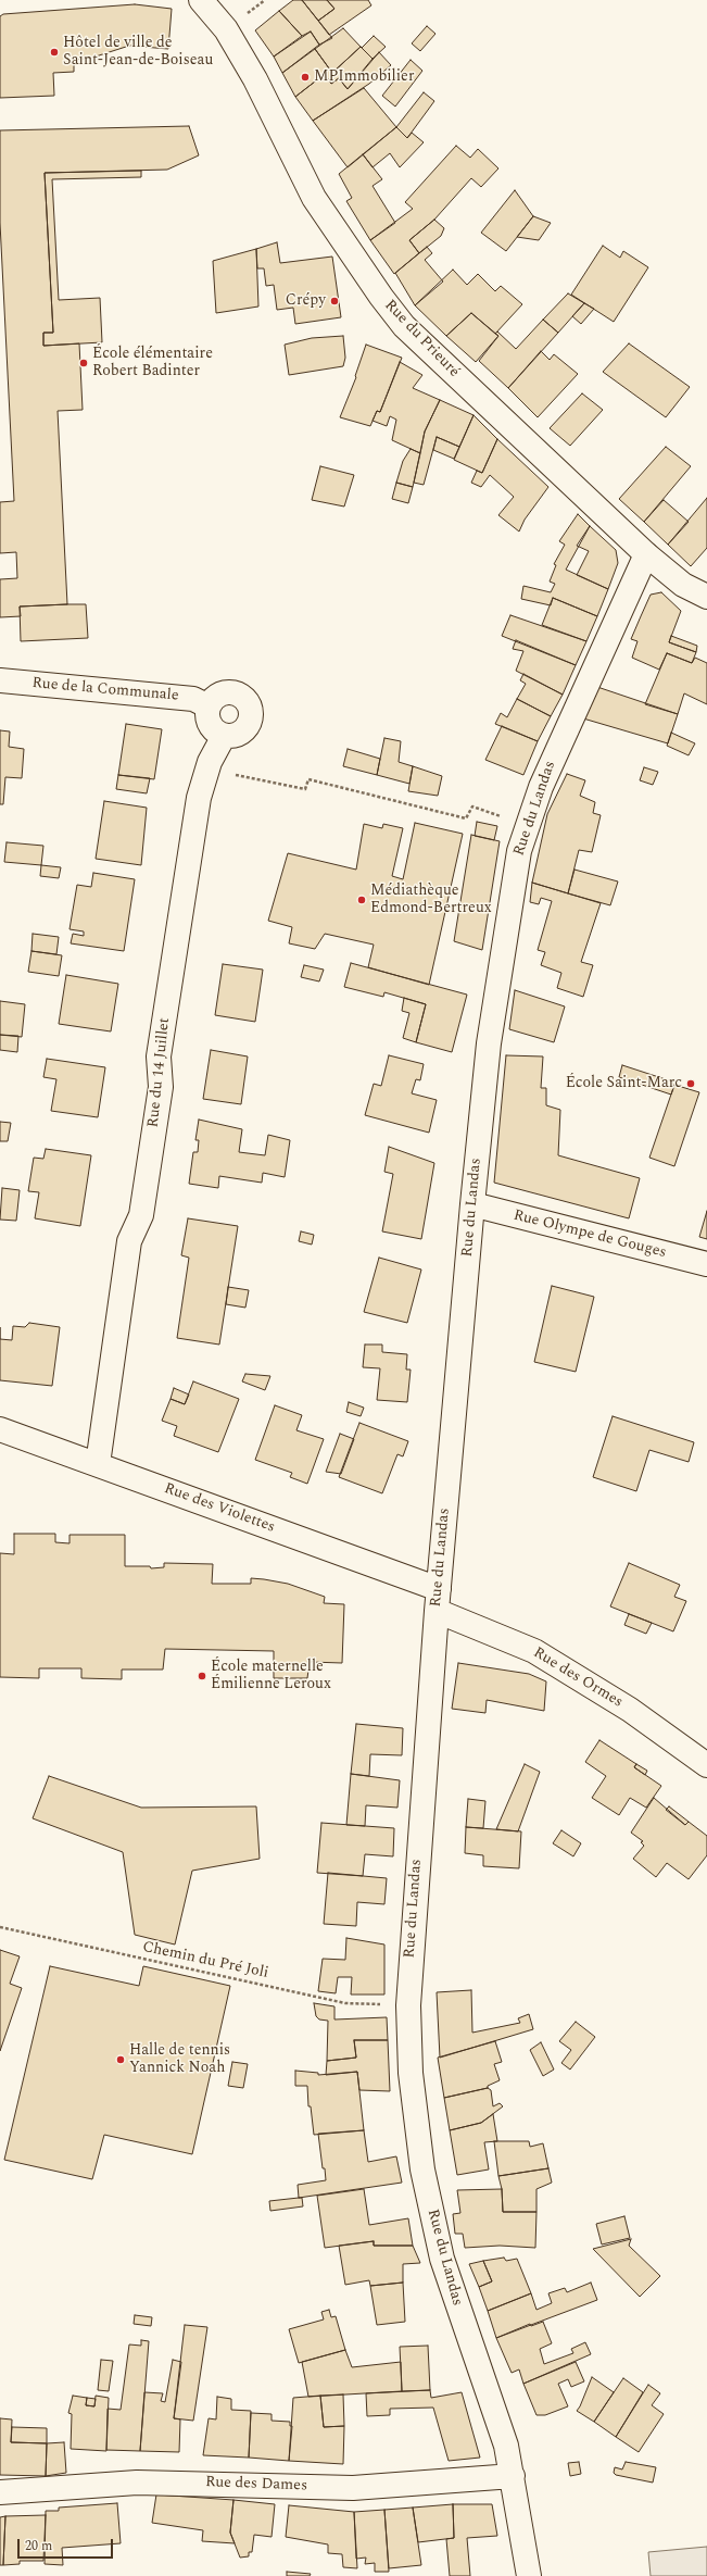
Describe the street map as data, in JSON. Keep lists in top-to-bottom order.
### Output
{
  "streets": {
    "street": [
      "Rue du Prieuré",
      "Rue de la Communale",
      "Rue du Landas",
      "Rue du 14 Juillet",
      "Rue Olympe de Gouges",
      "Rue des Violettes",
      "Rue des Ormes",
      "Rue des Dames"
    ],
    "path": ["Chemin du Pré Joli"]
  },
  "crossings": [
    ["Rue du Prieuré", "Rue du Landas"],
    ["Rue de la Communale", "Rue du 14 Juillet"],
    ["Rue du Landas", "Rue Olympe de Gouges"],
    ["Rue du Landas", "Rue des Violettes"],
    ["Rue du Landas", "Rue des Ormes"],
    ["Rue du Landas", "Chemin du Pré Joli"],
    ["Rue du Landas", "Rue des Dames"],
    ["Rue du 14 Juillet", "Rue des Violettes"],
    ["Rue des Violettes", "Rue des Ormes"]
  ],
  "places": [
    "Hôtel de ville de Saint-Jean-de-Boiseau",
    "MPImmobilier",
    "Crépy",
    "École élémentaire Robert Badinter",
    "Médiathèque Edmond-Bertreux",
    "École Saint-Marc",
    "École maternelle Émilienne Leroux",
    "Halle de tennis Yannick Noah"
  ],
  "scale_bar": "20 m"
}
